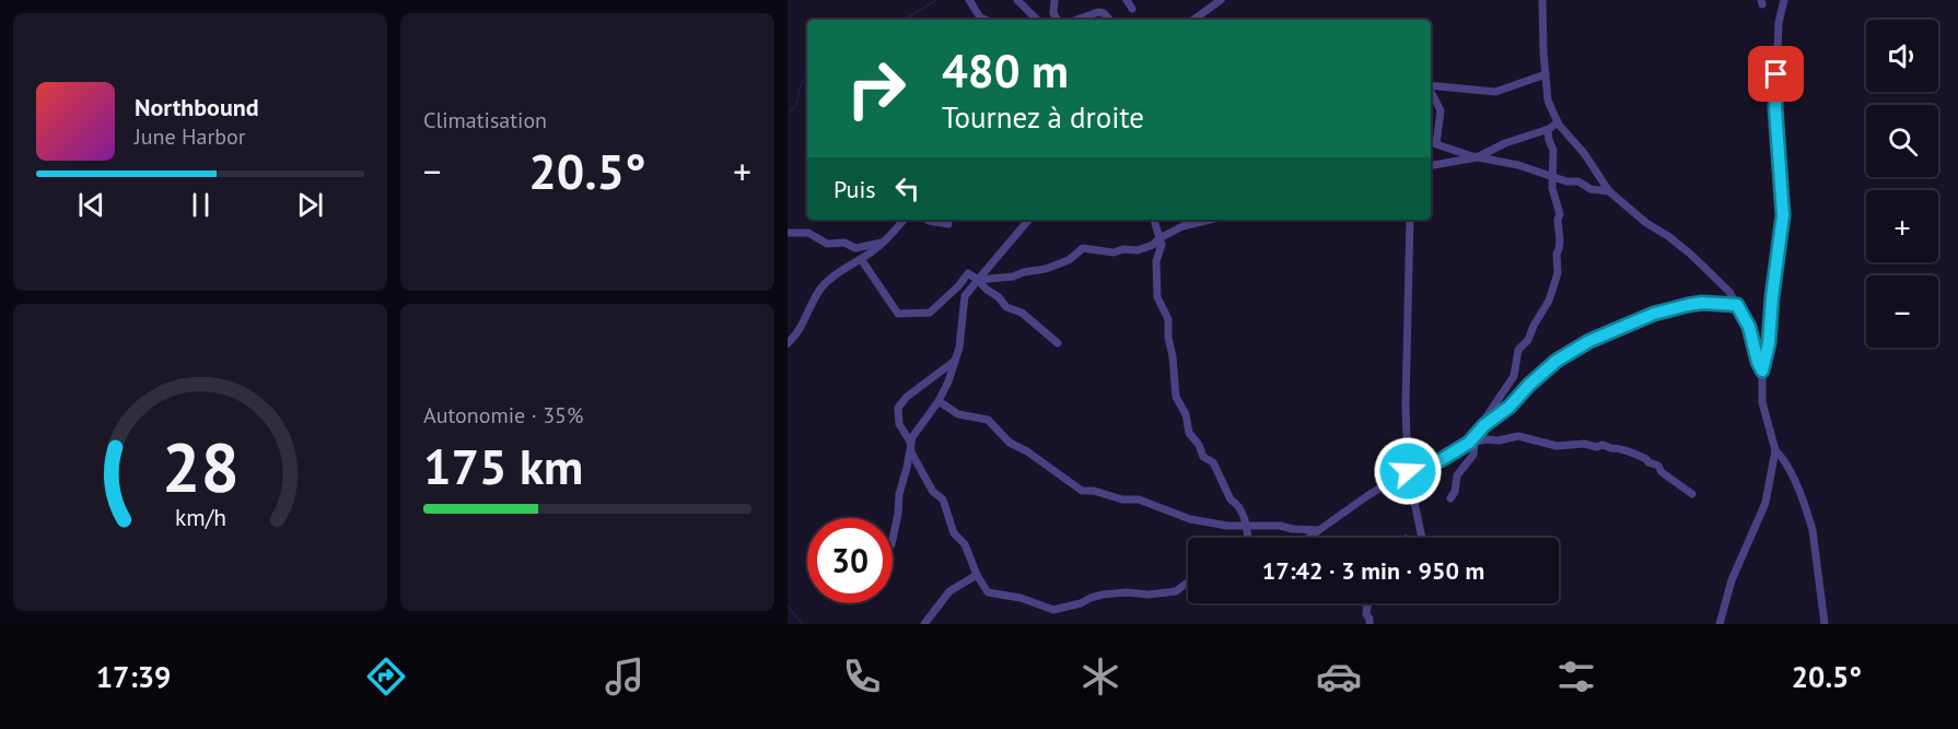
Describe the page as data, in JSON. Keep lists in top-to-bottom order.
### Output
{
  "page": {
    "tile": [
      "Climatisation",
      ["Autonomie · 35%", "175 km"]
    ],
    "map_buttons": ["+", "−"],
    "turn": ["480 m", "Tournez à droite"],
    "song": ["Northbound", "June Harbor"],
    "heat": ["−", "20.5°", "+"],
    "then": "Puis",
    "limit": "30",
    "trip": "17:42 · 3 min · 950 m",
    "tabs": ["17:39", "20.5°"],
    "gauge": ["28", "km/h"]
  }
}
